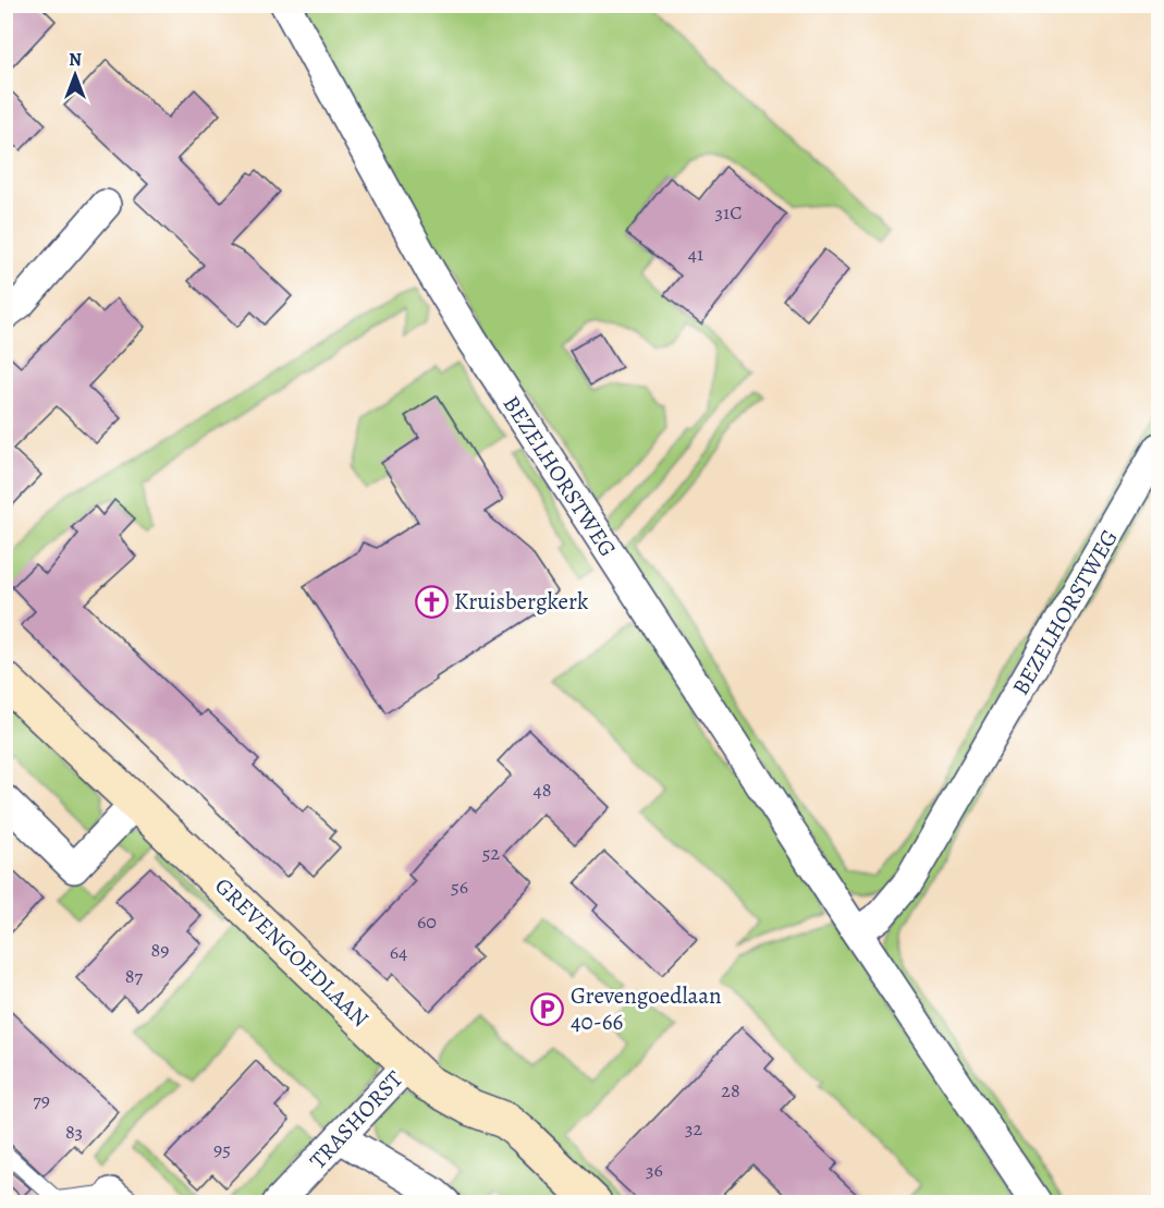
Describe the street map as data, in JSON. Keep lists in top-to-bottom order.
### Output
{
  "streets": {
    "street": ["BEZELHORSTWEG", "GREVENGOEDLAAN", "TRASHORST"]
  },
  "crossings": [
    ["GREVENGOEDLAAN", "TRASHORST"]
  ],
  "places": {
    "church": ["Kruisbergkerk"],
    "parking": ["Grevengoedlaan 40-66"]
  },
  "house_numbers": [
    "31C",
    "41",
    "48",
    "52",
    "56",
    "60",
    "89",
    "64",
    "87",
    "28",
    "79",
    "32",
    "83",
    "95",
    "36"
  ],
  "north": "top"
}
